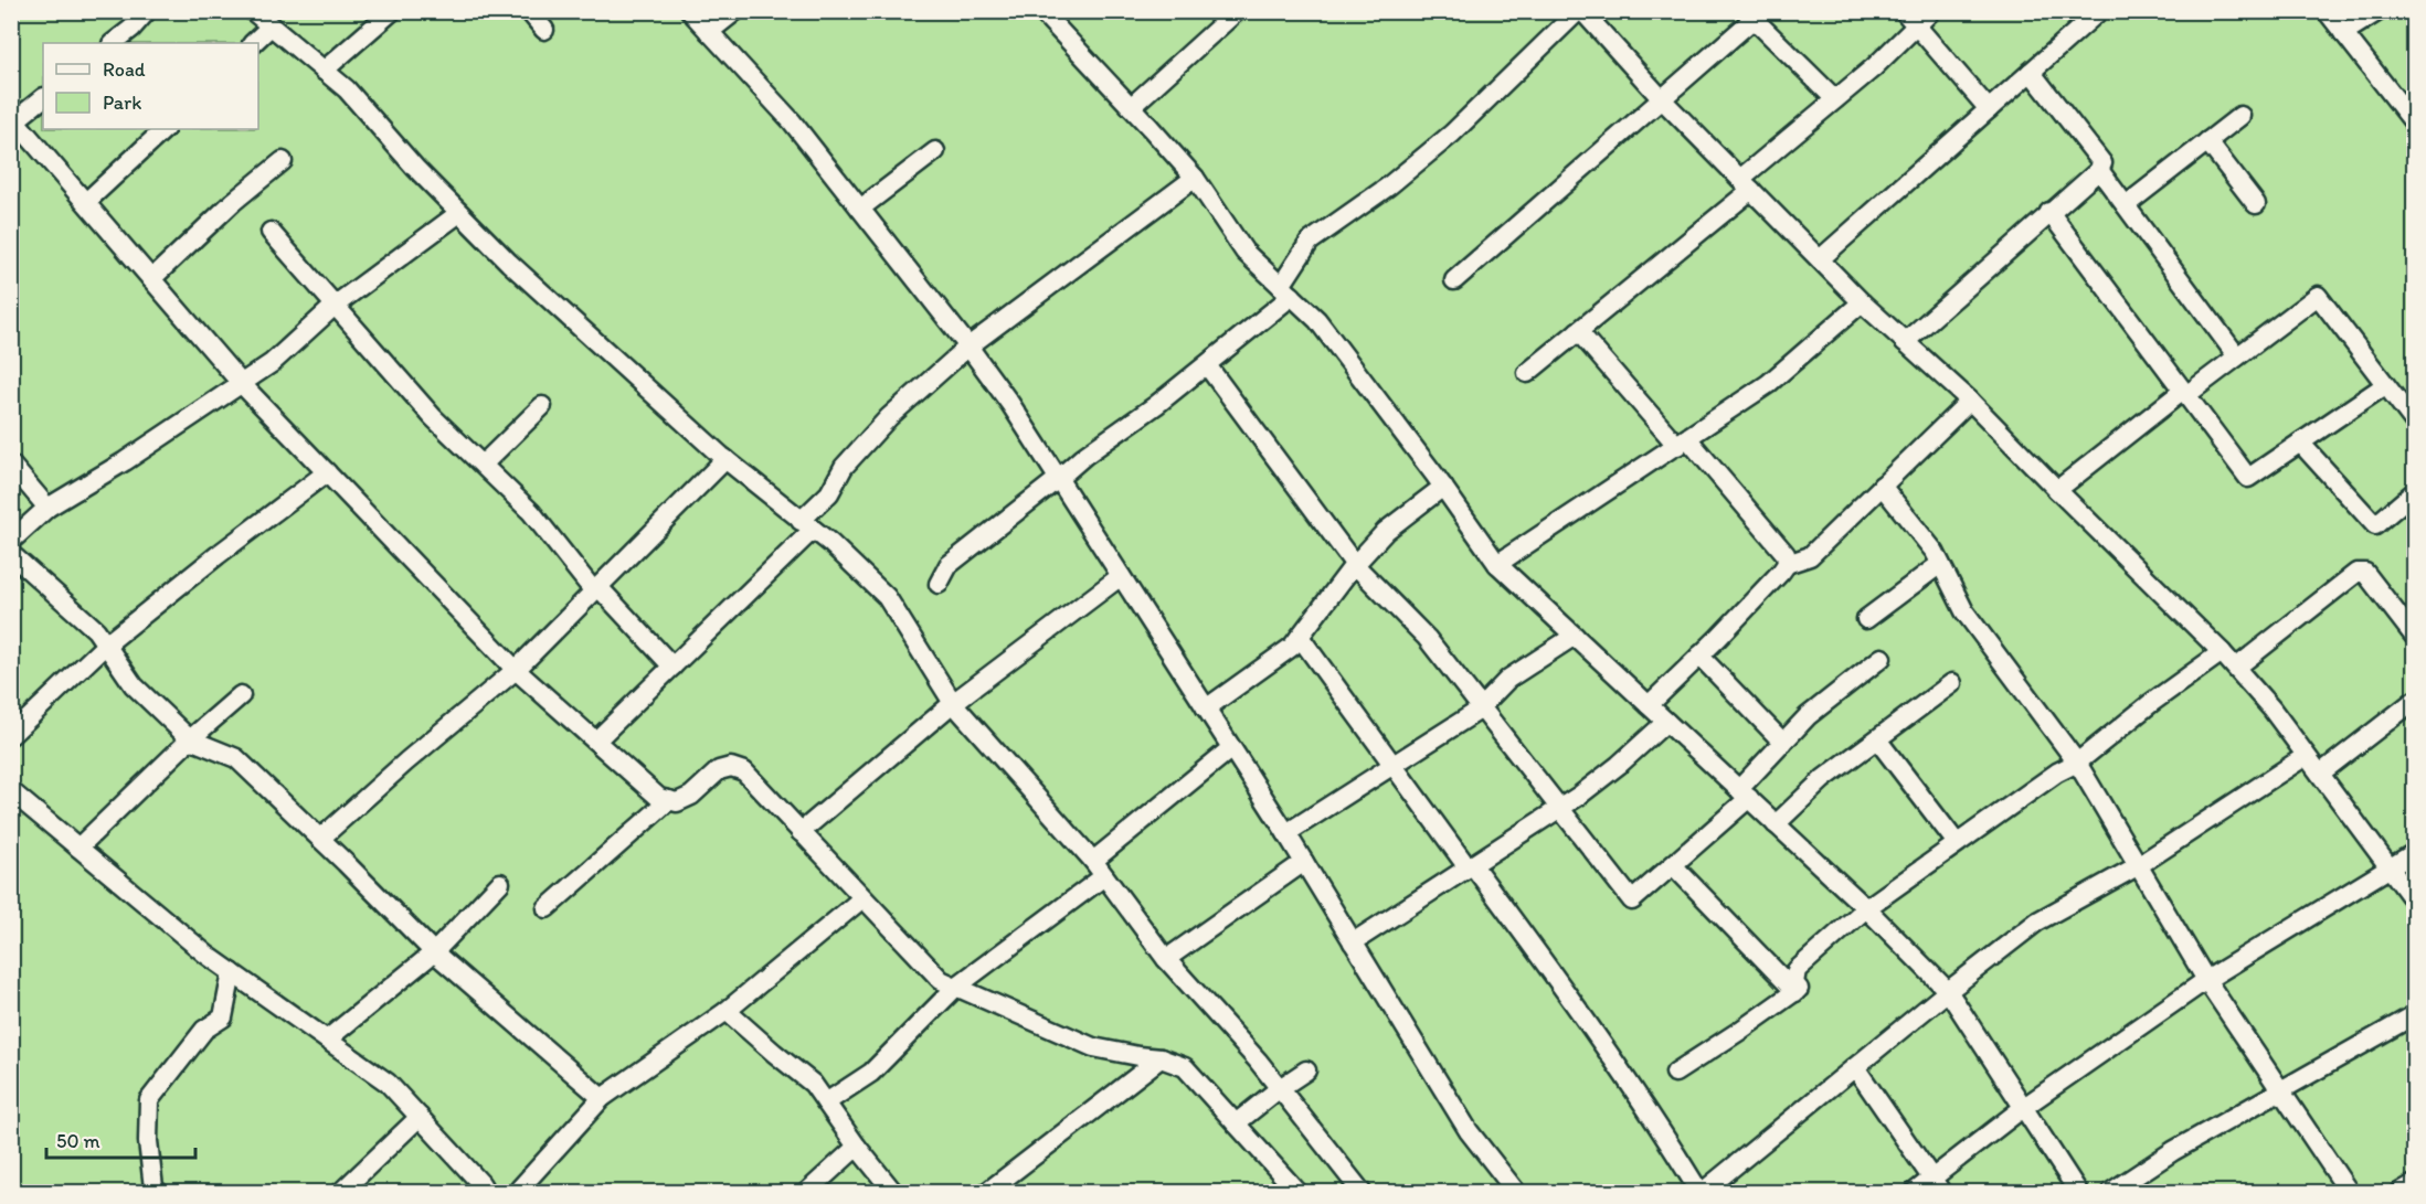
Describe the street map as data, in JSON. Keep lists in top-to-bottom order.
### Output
{
  "legend": ["Road", "Park"],
  "scale_bar": "50 m"
}
